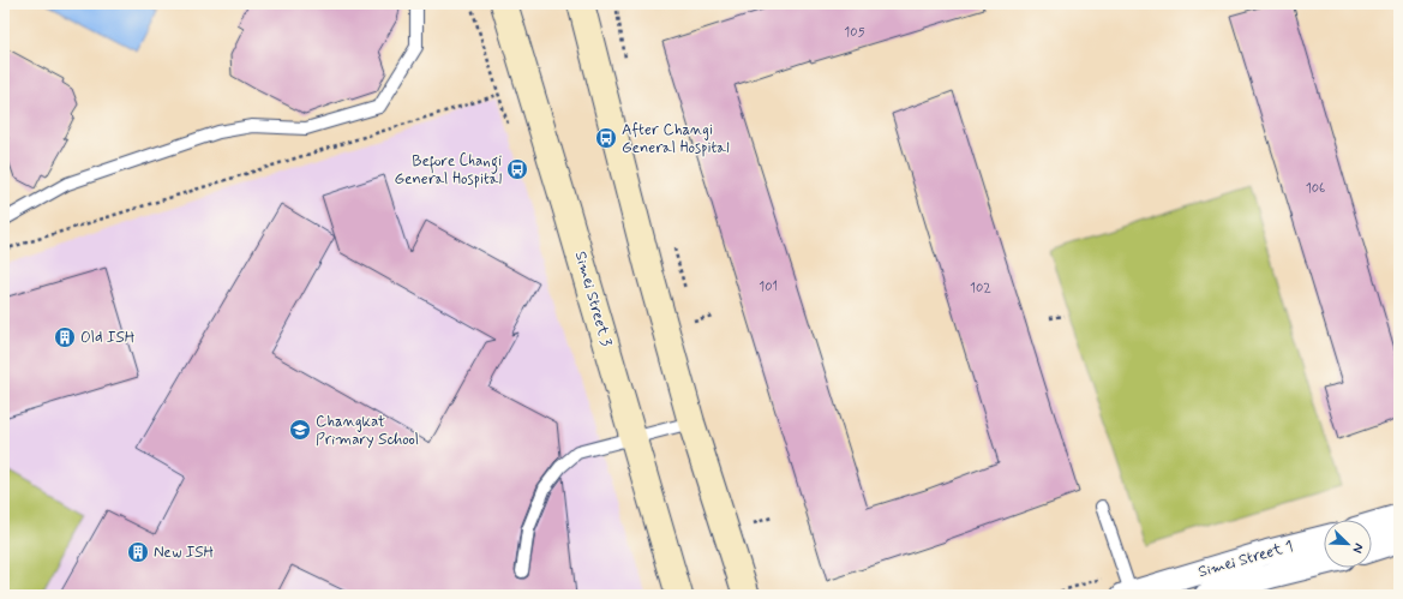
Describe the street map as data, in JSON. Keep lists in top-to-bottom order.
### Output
{
  "streets": {
    "main road": ["Simei Street 3"],
    "street": ["Simei Street 1"]
  },
  "places": {
    "bus stop": ["After Changi General Hospital", "Before Changi General Hospital"],
    "building": ["Old ISH", "New ISH"],
    "school or university": ["Changkat Primary School"]
  },
  "house_numbers": [
    "105",
    "106",
    "101",
    "102"
  ],
  "north": "bottom right"
}
